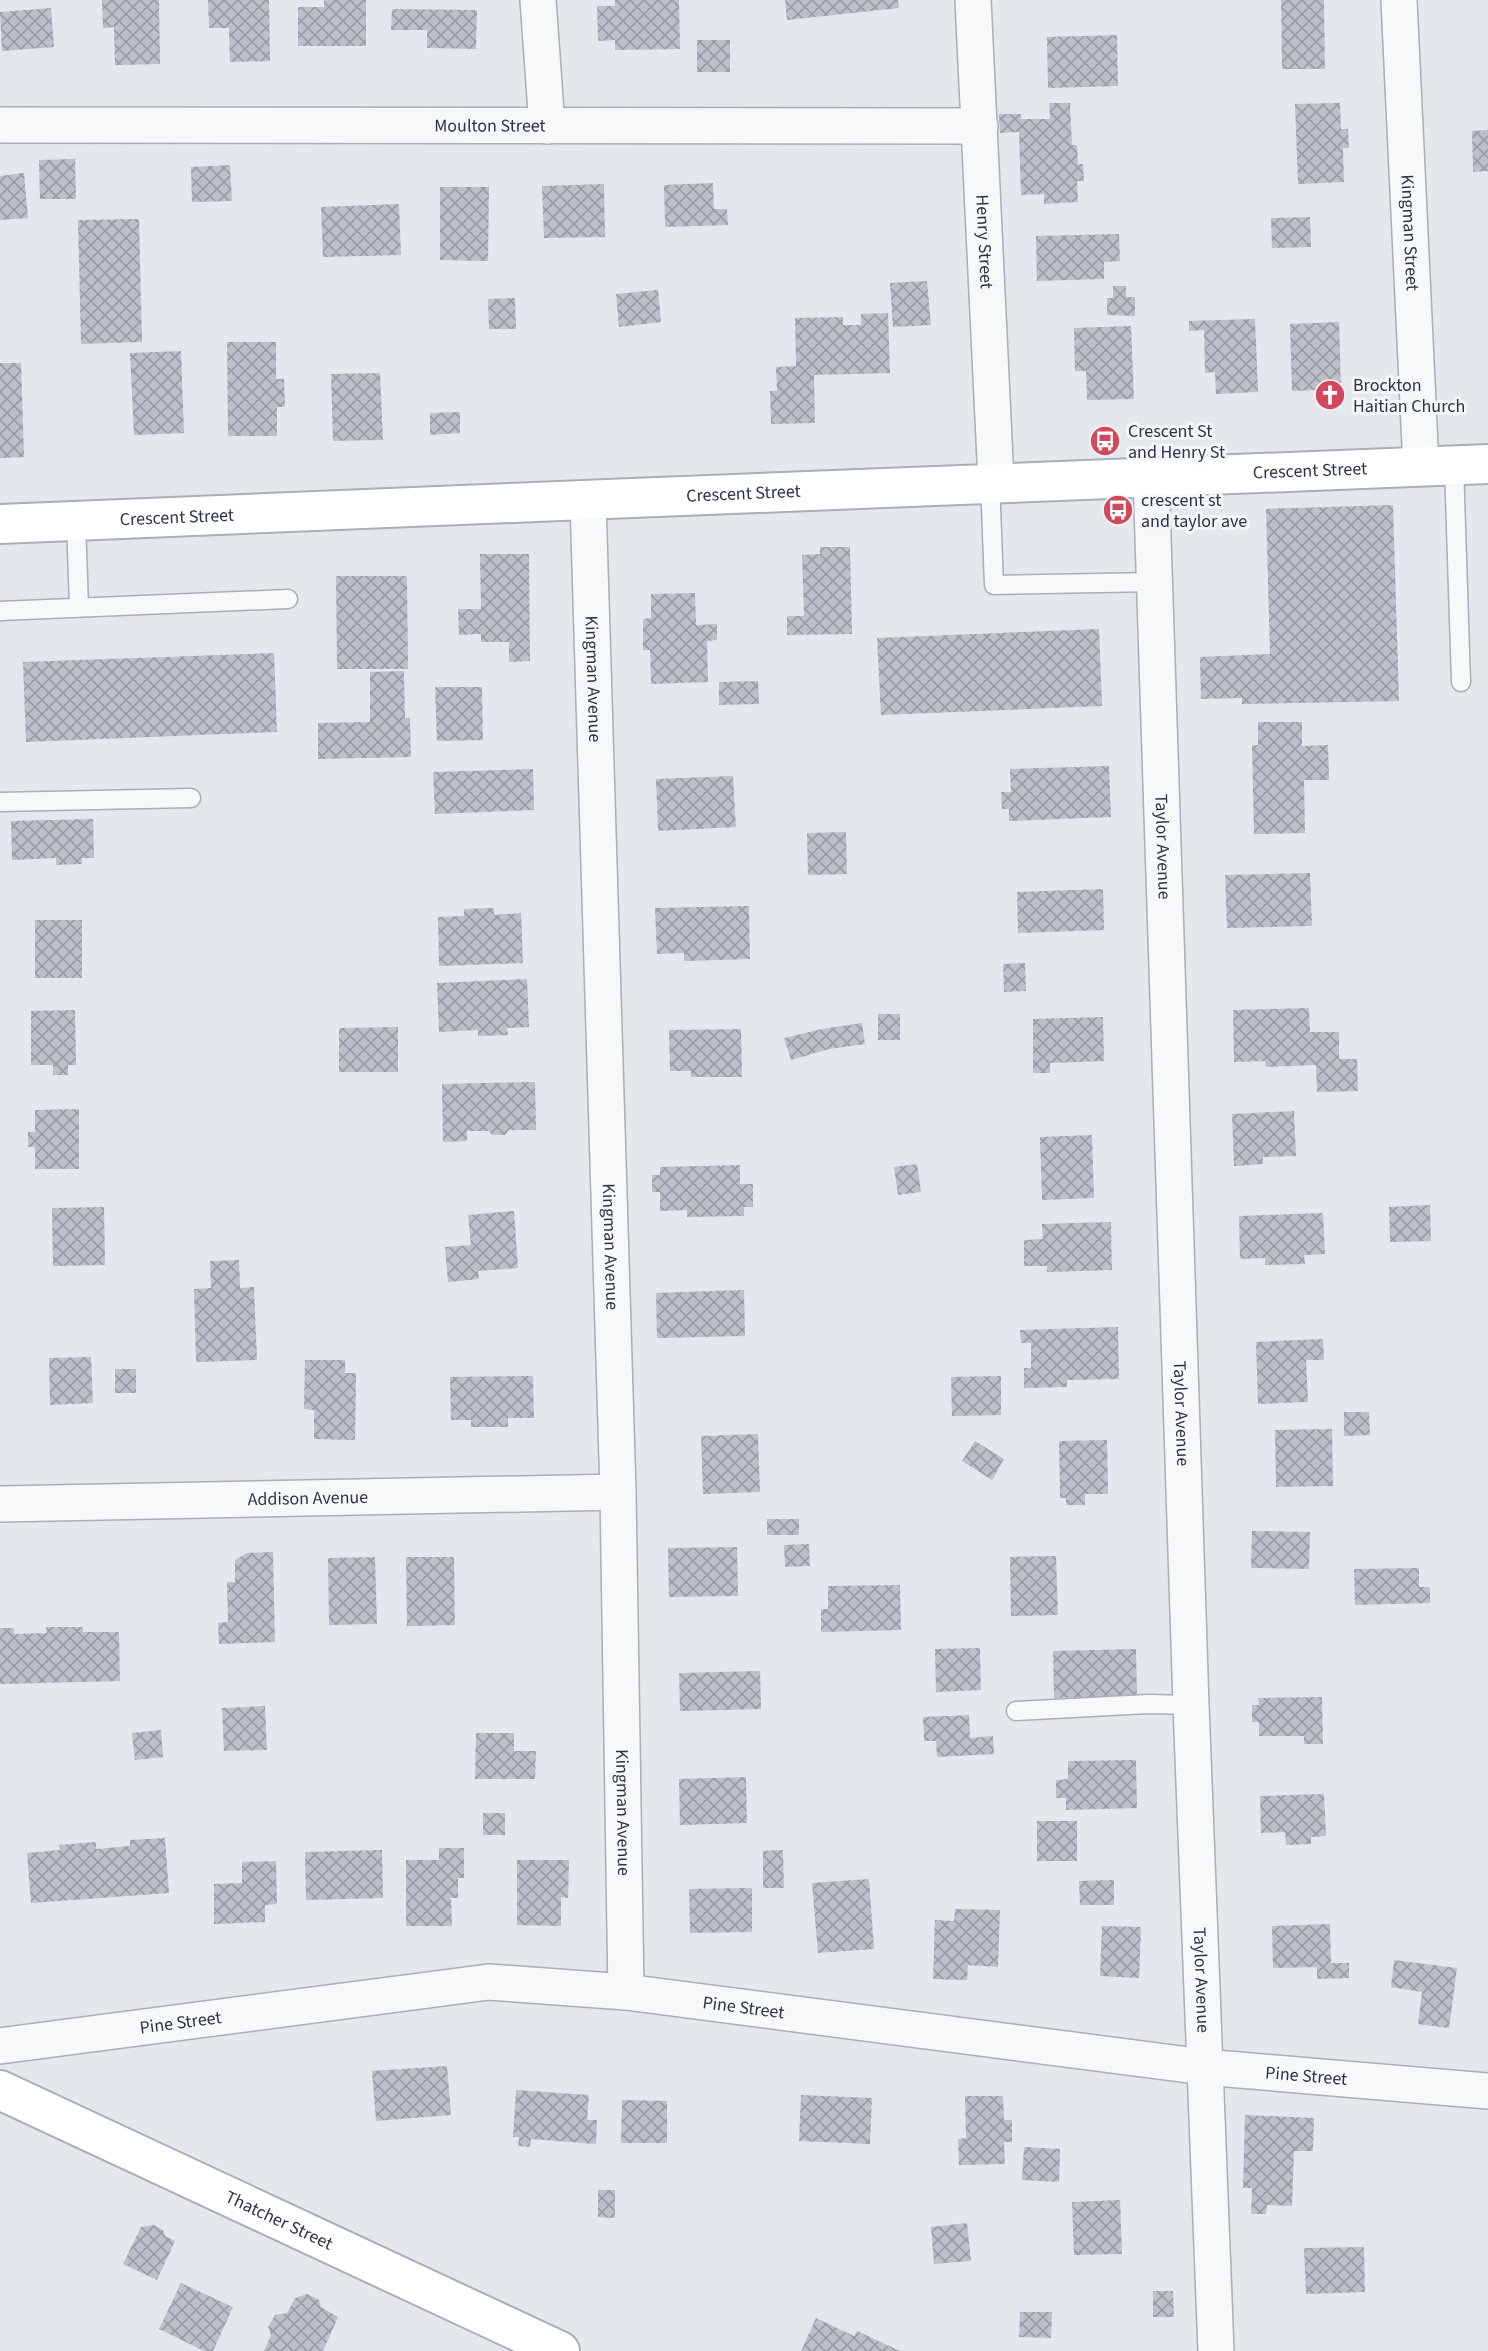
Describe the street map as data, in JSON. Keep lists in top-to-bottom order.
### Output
{
  "streets": {
    "main road": ["Crescent Street", "Thatcher Street"],
    "street": [
      "Moulton Street",
      "Kingman Street",
      "Henry Street",
      "Kingman Avenue",
      "Taylor Avenue",
      "Addison Avenue",
      "Pine Street"
    ]
  },
  "crossings": [
    ["Moulton Street", "Henry Street"],
    ["Kingman Street", "Crescent Street"],
    ["Henry Street", "Crescent Street"],
    ["Crescent Street", "Kingman Avenue"],
    ["Crescent Street", "Taylor Avenue"],
    ["Kingman Avenue", "Addison Avenue"],
    ["Kingman Avenue", "Pine Street"],
    ["Taylor Avenue", "Pine Street"]
  ],
  "places": {
    "church": ["Brockton Haitian Church"],
    "bus stop": ["Crescent St and Henry St", "crescent st and taylor ave"]
  }
}
